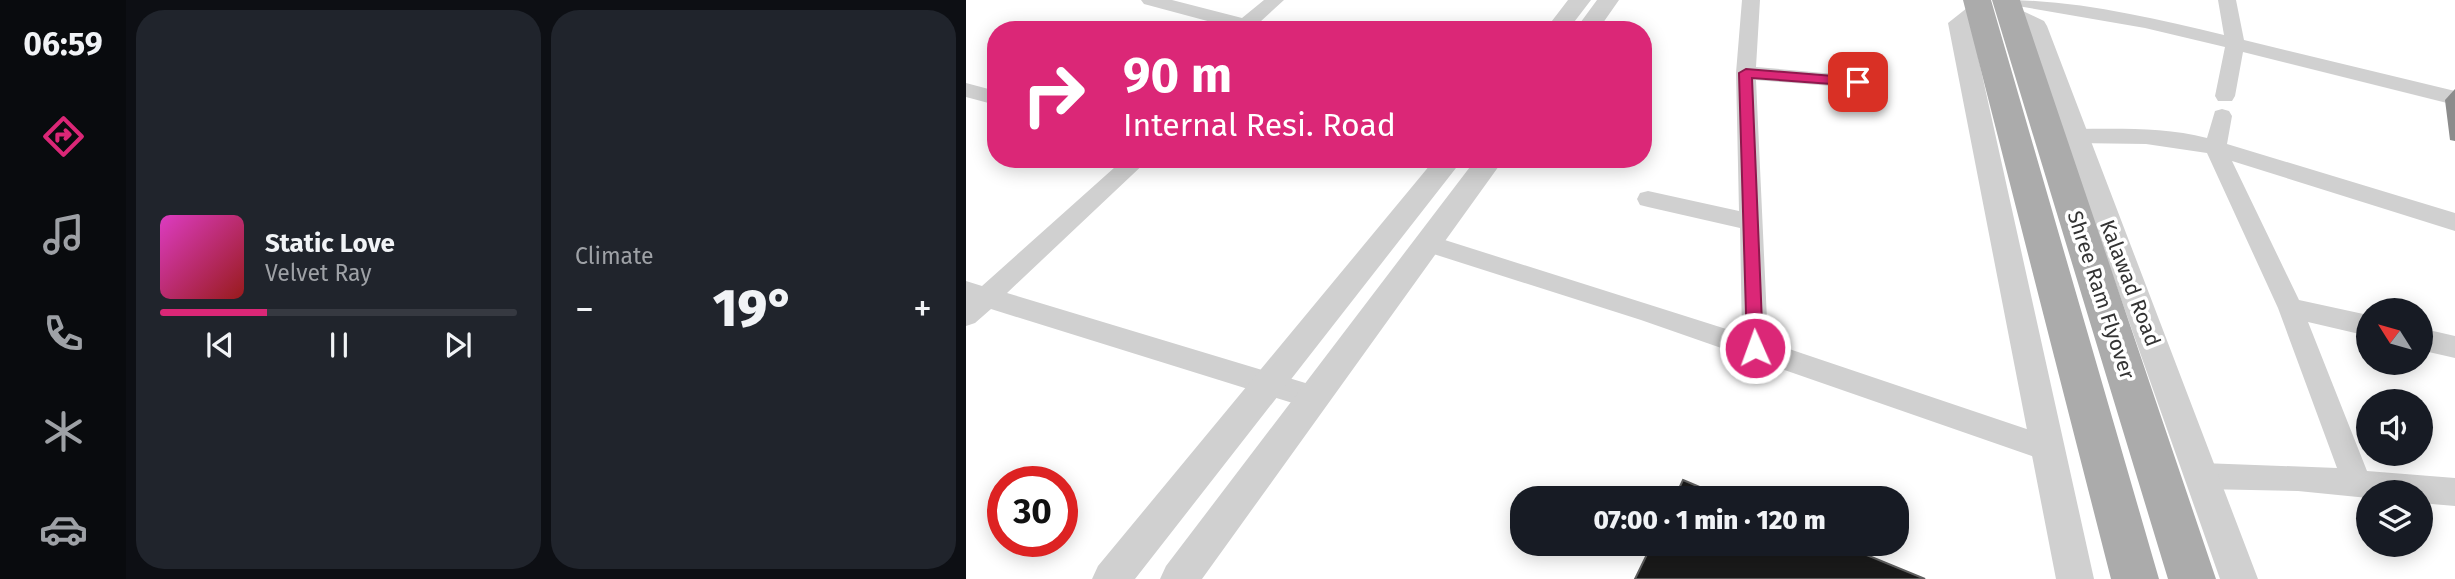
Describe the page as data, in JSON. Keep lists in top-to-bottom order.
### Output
{
  "streets": {
    "main road": ["Shree Ram Flyover"],
    "street": ["Kalawad Road"]
  },
  "crossings": [
    ["Kalawad Road", "Shree Ram Flyover"]
  ],
  "north": "top left",
  "page": {
    "tabs": "06:59",
    "tile": "Climate",
    "turn": ["90 m", "Internal Resi. Road"],
    "song": ["Static Love", "Velvet Ray"],
    "heat": ["−", "19°", "+"],
    "limit": "30",
    "trip": "07:00 · 1 min · 120 m"
  }
}
